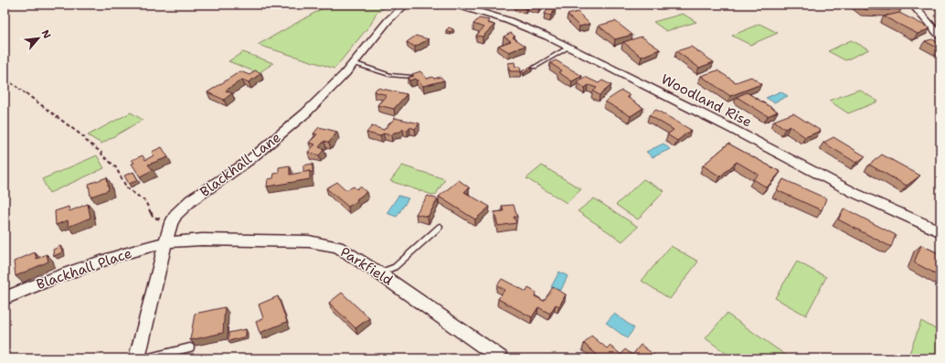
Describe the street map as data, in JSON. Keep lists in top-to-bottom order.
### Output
{
  "streets": {
    "street": [
      "Woodland Rise",
      "Blackhall Lane",
      "Parkfield",
      "Blackhall Place"
    ]
  },
  "crossings": [
    ["Blackhall Lane", "Parkfield"],
    ["Blackhall Lane", "Blackhall Place"],
    ["Parkfield", "Blackhall Place"]
  ],
  "north": "top right"
}
